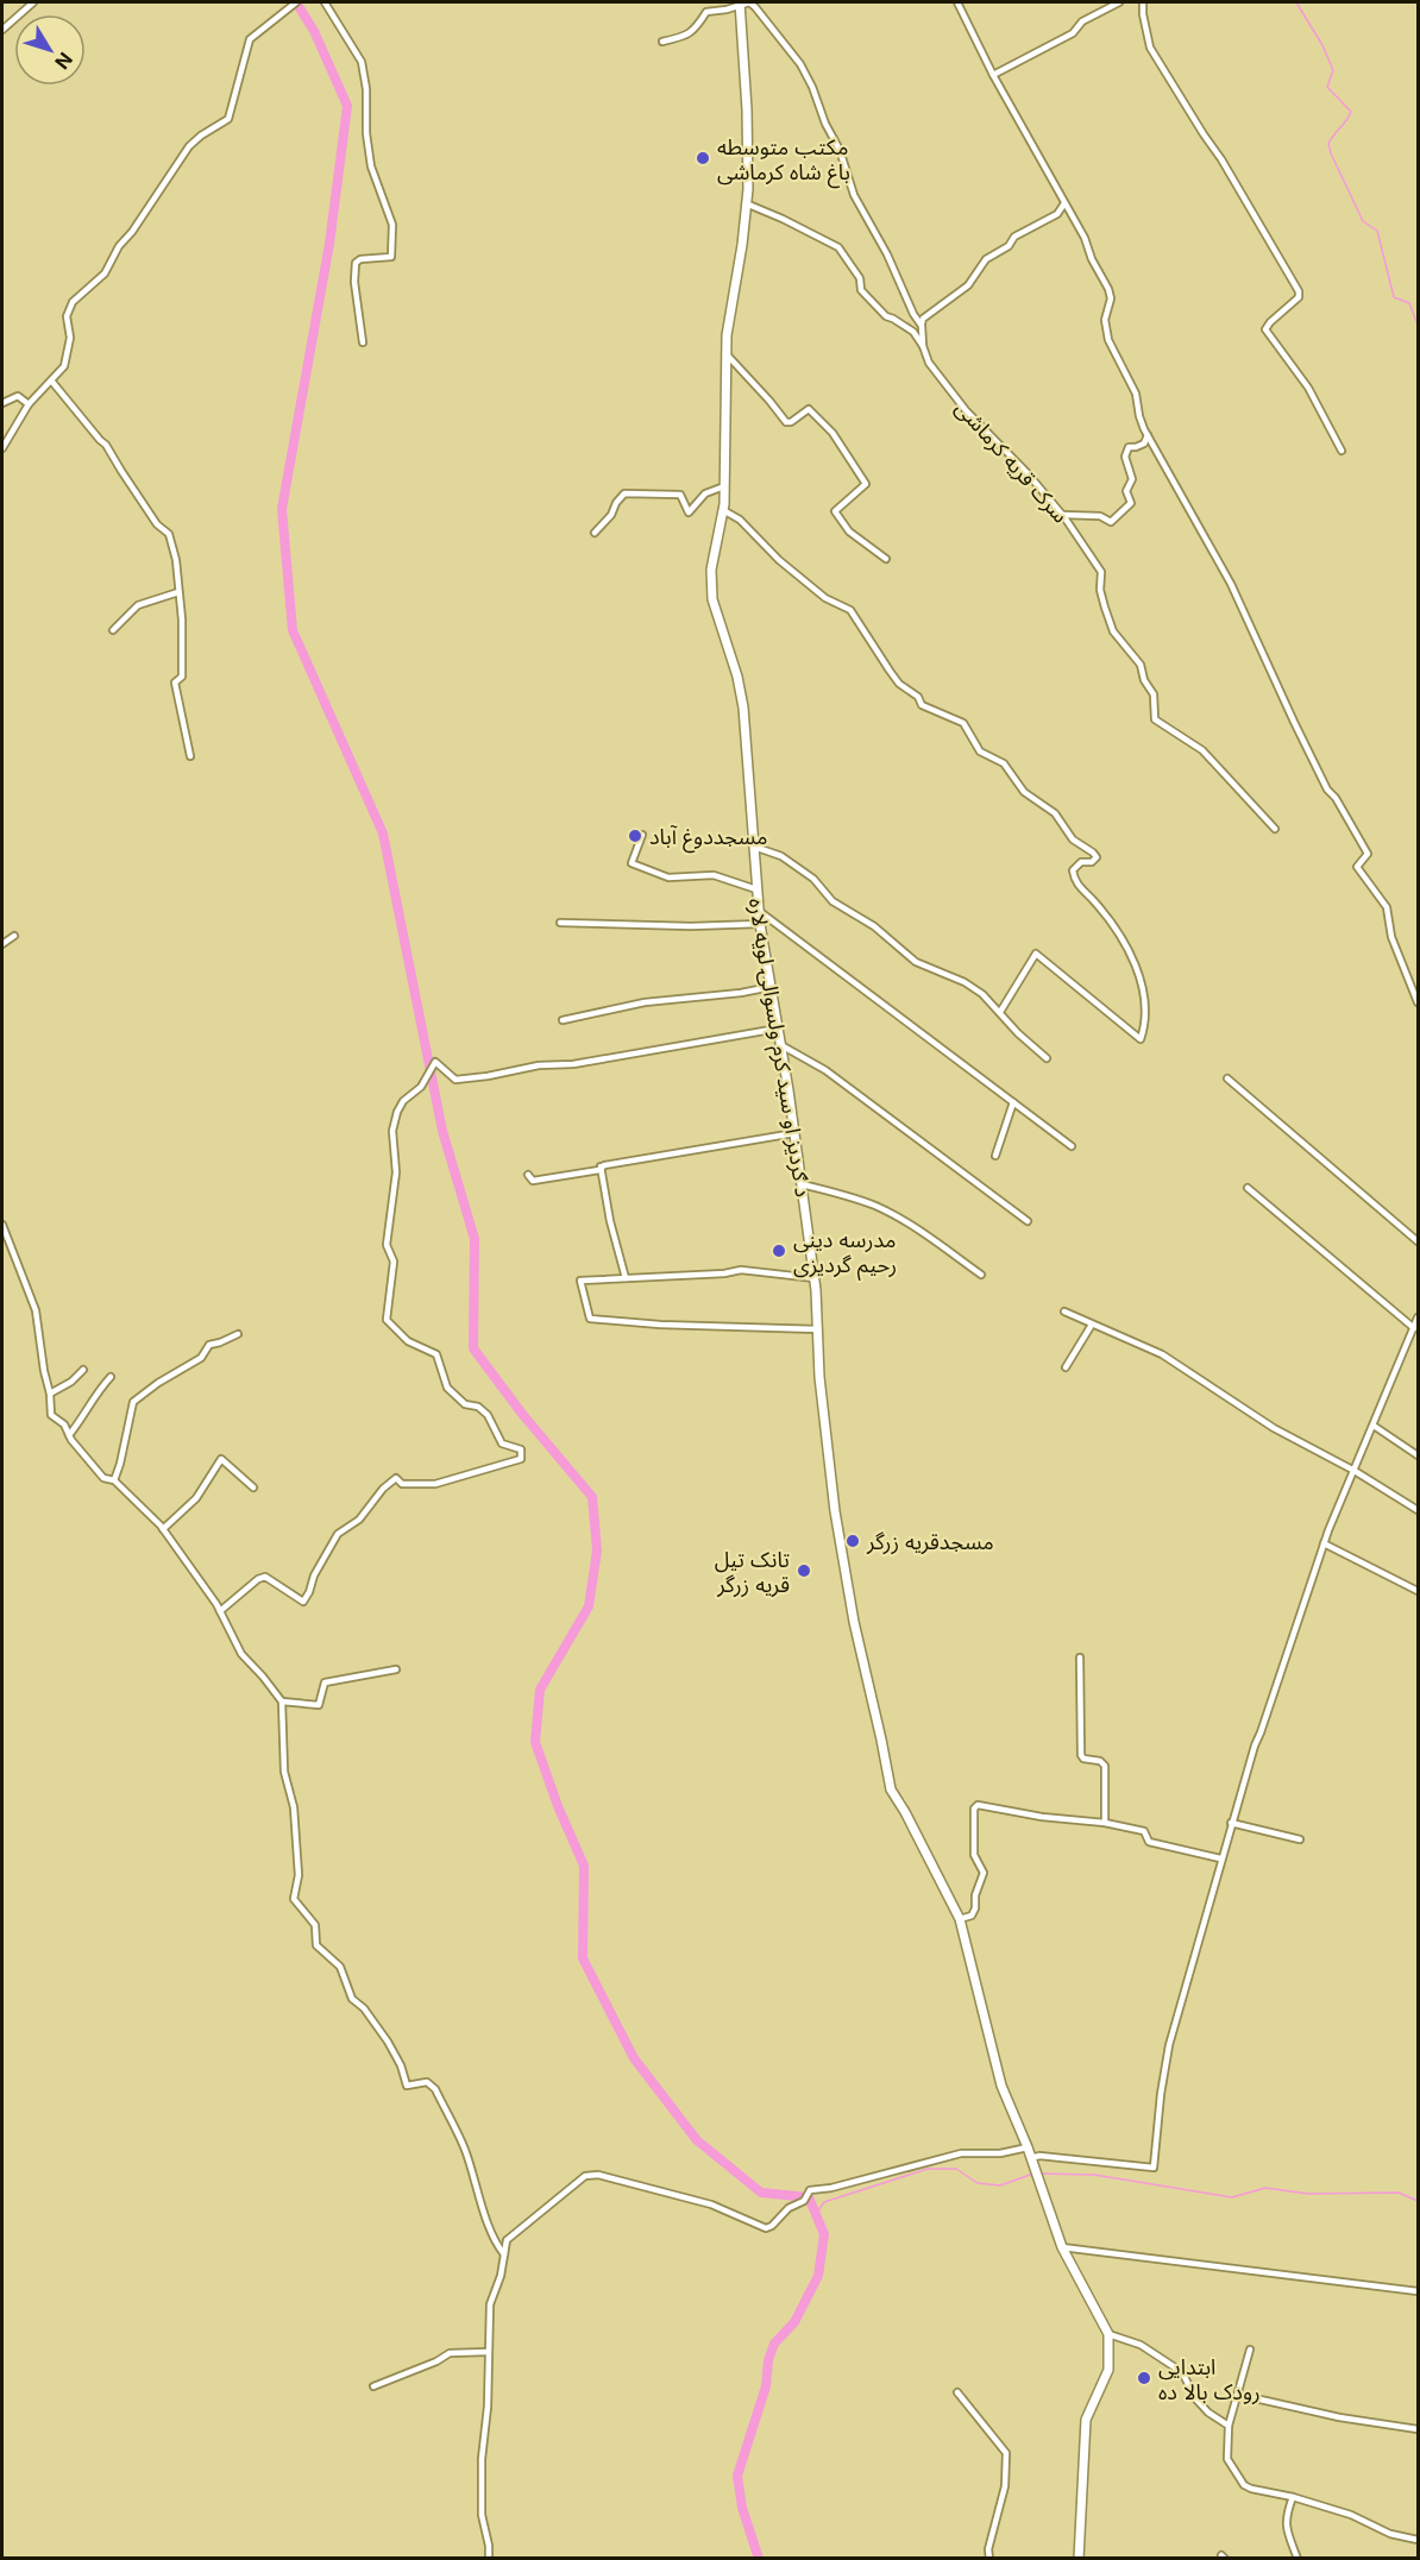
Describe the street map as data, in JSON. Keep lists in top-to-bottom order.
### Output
{
  "streets": {
    "highway": ["د ګردیز او سید کرم ولسوالۍ لویه لاره"],
    "street": ["سرک قریه کرماشی"]
  },
  "crossings": [
    ["سرک قریه کرماشی", "د ګردیز او سید کرم ولسوالۍ لویه لاره"]
  ],
  "places": [
    "مکتب متوسطه باغ شاه کرماشی",
    "مسجددوغ آباد",
    "مدرسه دینی رحیم گردیزی",
    "مسجدقریه زرگر",
    "تانک تیل قریه زرگر",
    "ابتدایی رودک بالا ده"
  ],
  "north": "bottom right"
}
